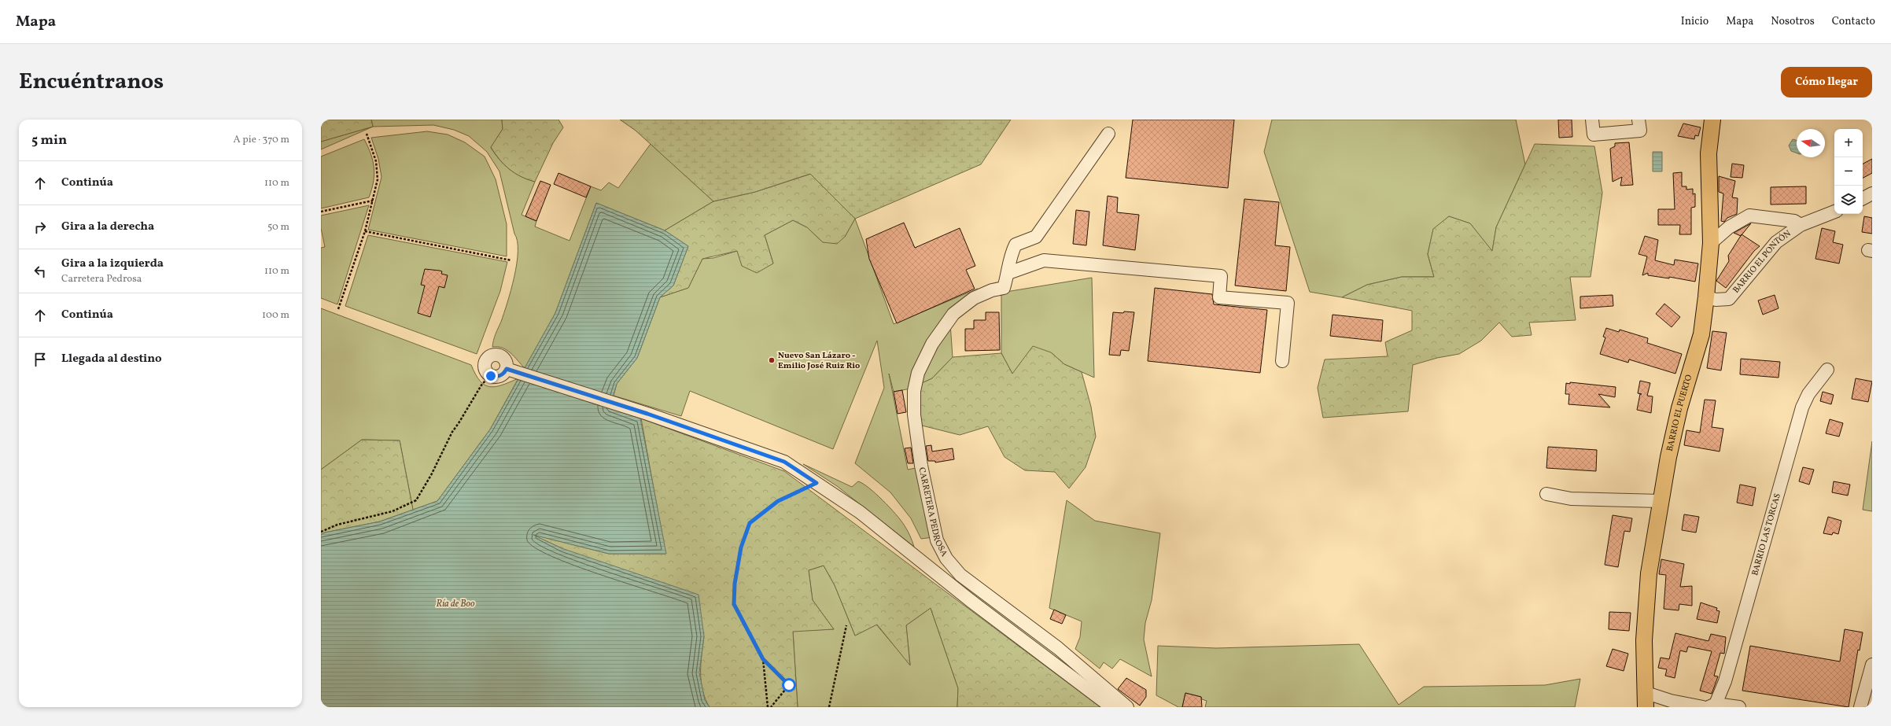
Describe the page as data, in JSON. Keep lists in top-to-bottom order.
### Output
{
  "streets": {
    "main road": ["BARRIO EL PUERTO"],
    "street": ["BARRIO EL PONTÓN", "CARRETERA PEDROSA", "BARRIO LAS TORCAS"]
  },
  "crossings": [
    ["BARRIO EL PONTÓN", "BARRIO EL PUERTO"]
  ],
  "water": ["Ría de Boo"],
  "places": ["Nuevo San Lázaro - Emilio José Ruiz Rio"],
  "north": "left",
  "page": {
    "header": "Mapa",
    "nav": [
      "Inicio",
      "Mapa",
      "Nosotros",
      "Contacto"
    ],
    "title": "Encuéntranos",
    "buttons": "Cómo llegar",
    "heading": ["5 min", "A pie · 370 m"],
    "map_buttons": ["+", "−"],
    "list": [
      ["Continúa", "110 m"],
      ["Gira a la derecha", "50 m"],
      ["Gira a la izquierda", "Carretera Pedrosa", "110 m"],
      ["Continúa", "100 m"],
      "Llegada al destino"
    ]
  }
}
